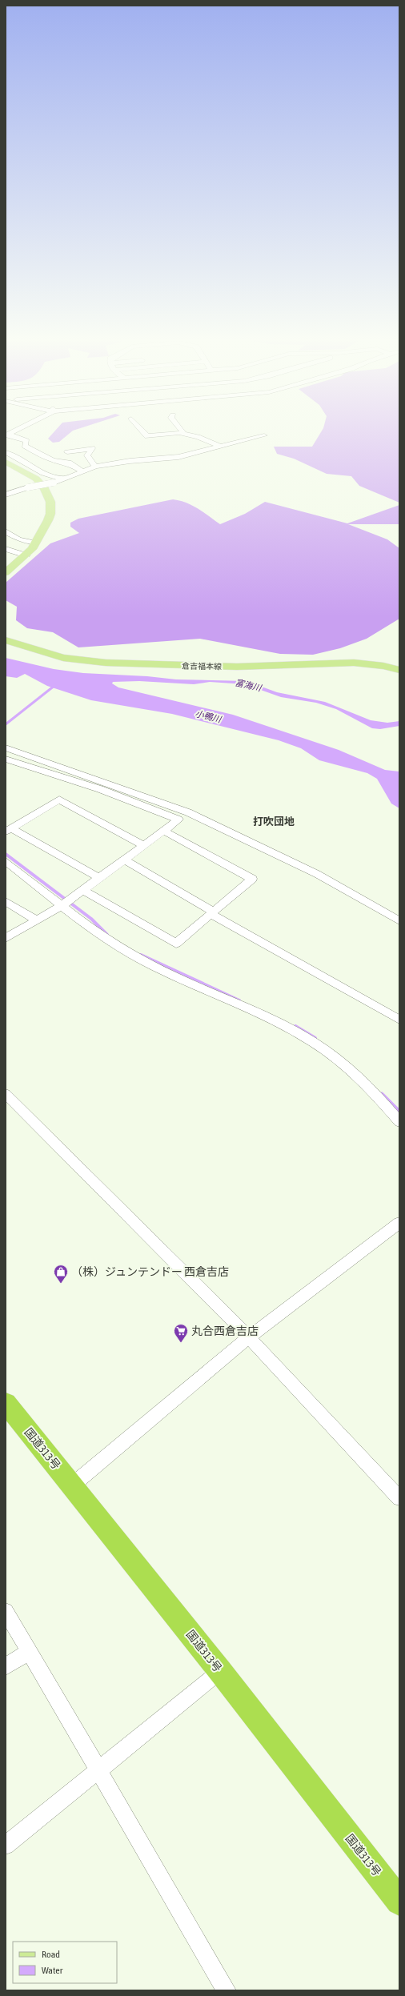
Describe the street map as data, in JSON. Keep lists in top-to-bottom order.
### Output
{
  "streets": {
    "highway": ["国道313号"],
    "main road": ["倉吉福本線"]
  },
  "districts": ["打吹団地"],
  "water": ["富海川", "小鴨川"],
  "places": {
    "shop": ["（株）ジュンテンドー 西倉吉店"],
    "supermarket": ["丸合西倉吉店"]
  },
  "legend": ["Road", "Water"]
}
